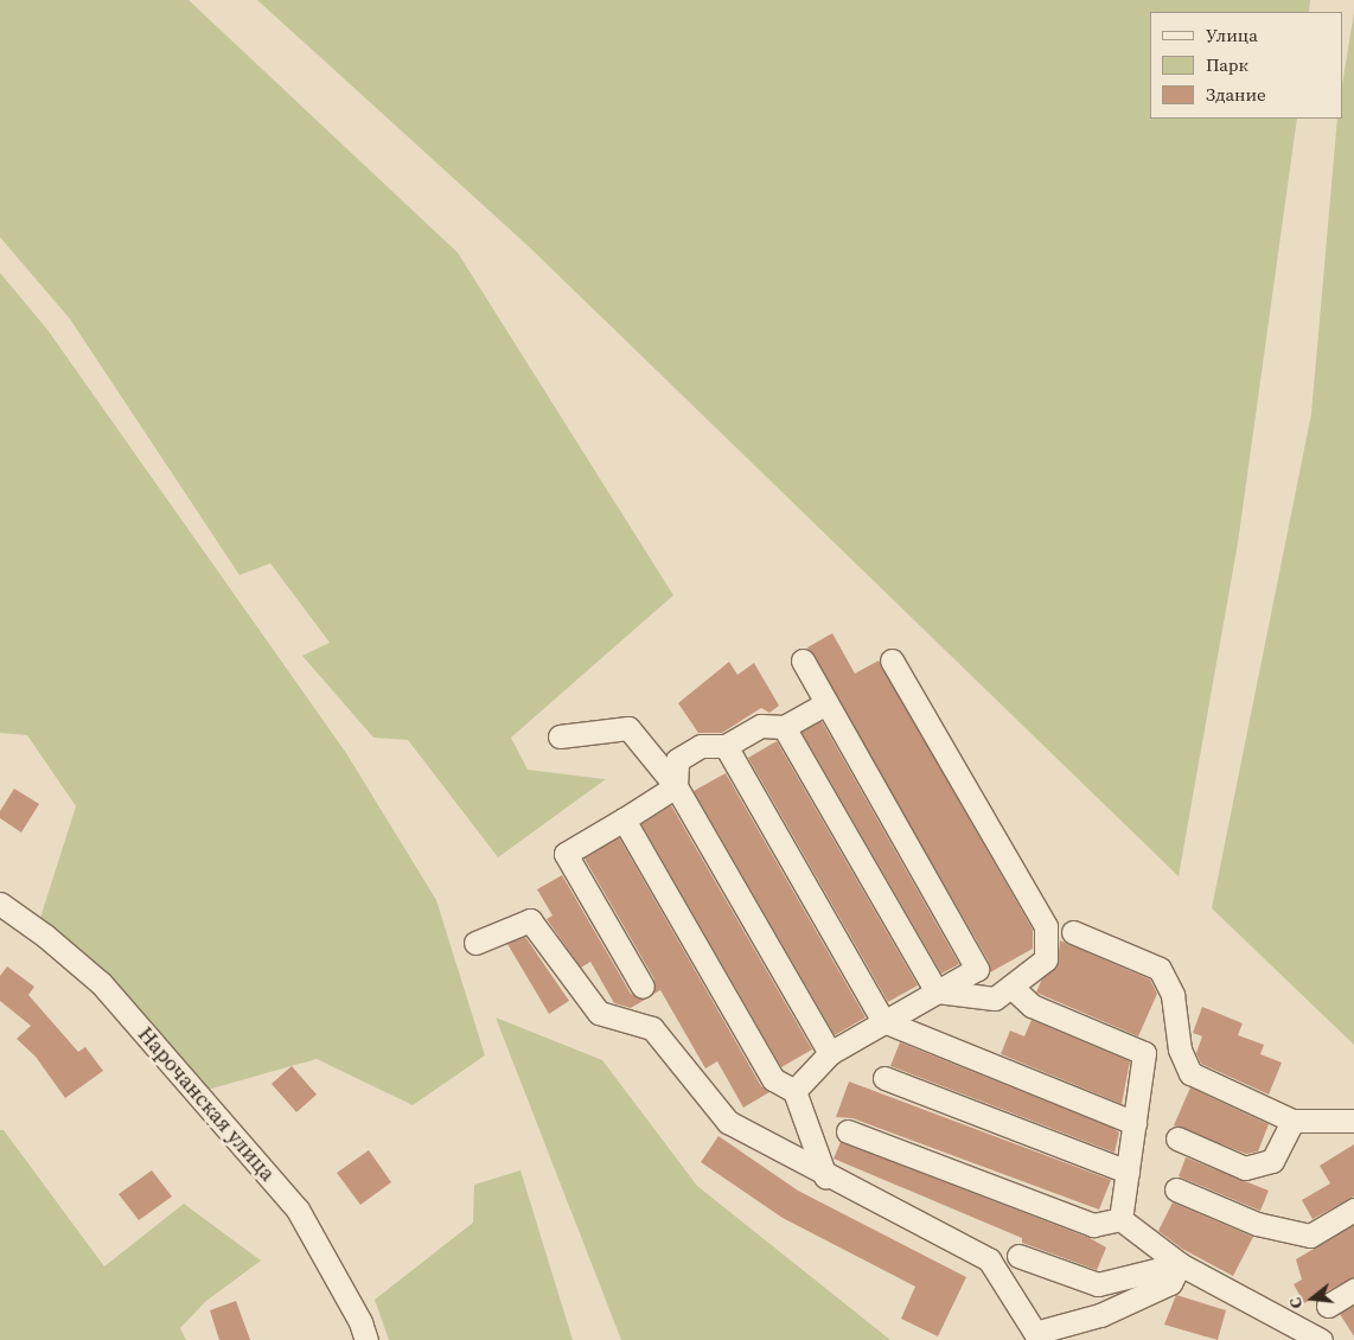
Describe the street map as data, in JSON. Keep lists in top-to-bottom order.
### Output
{
  "streets": {
    "street": ["Нарочанская улица"]
  },
  "legend": ["Улица", "Парк", "Здание"],
  "north": "left"
}
